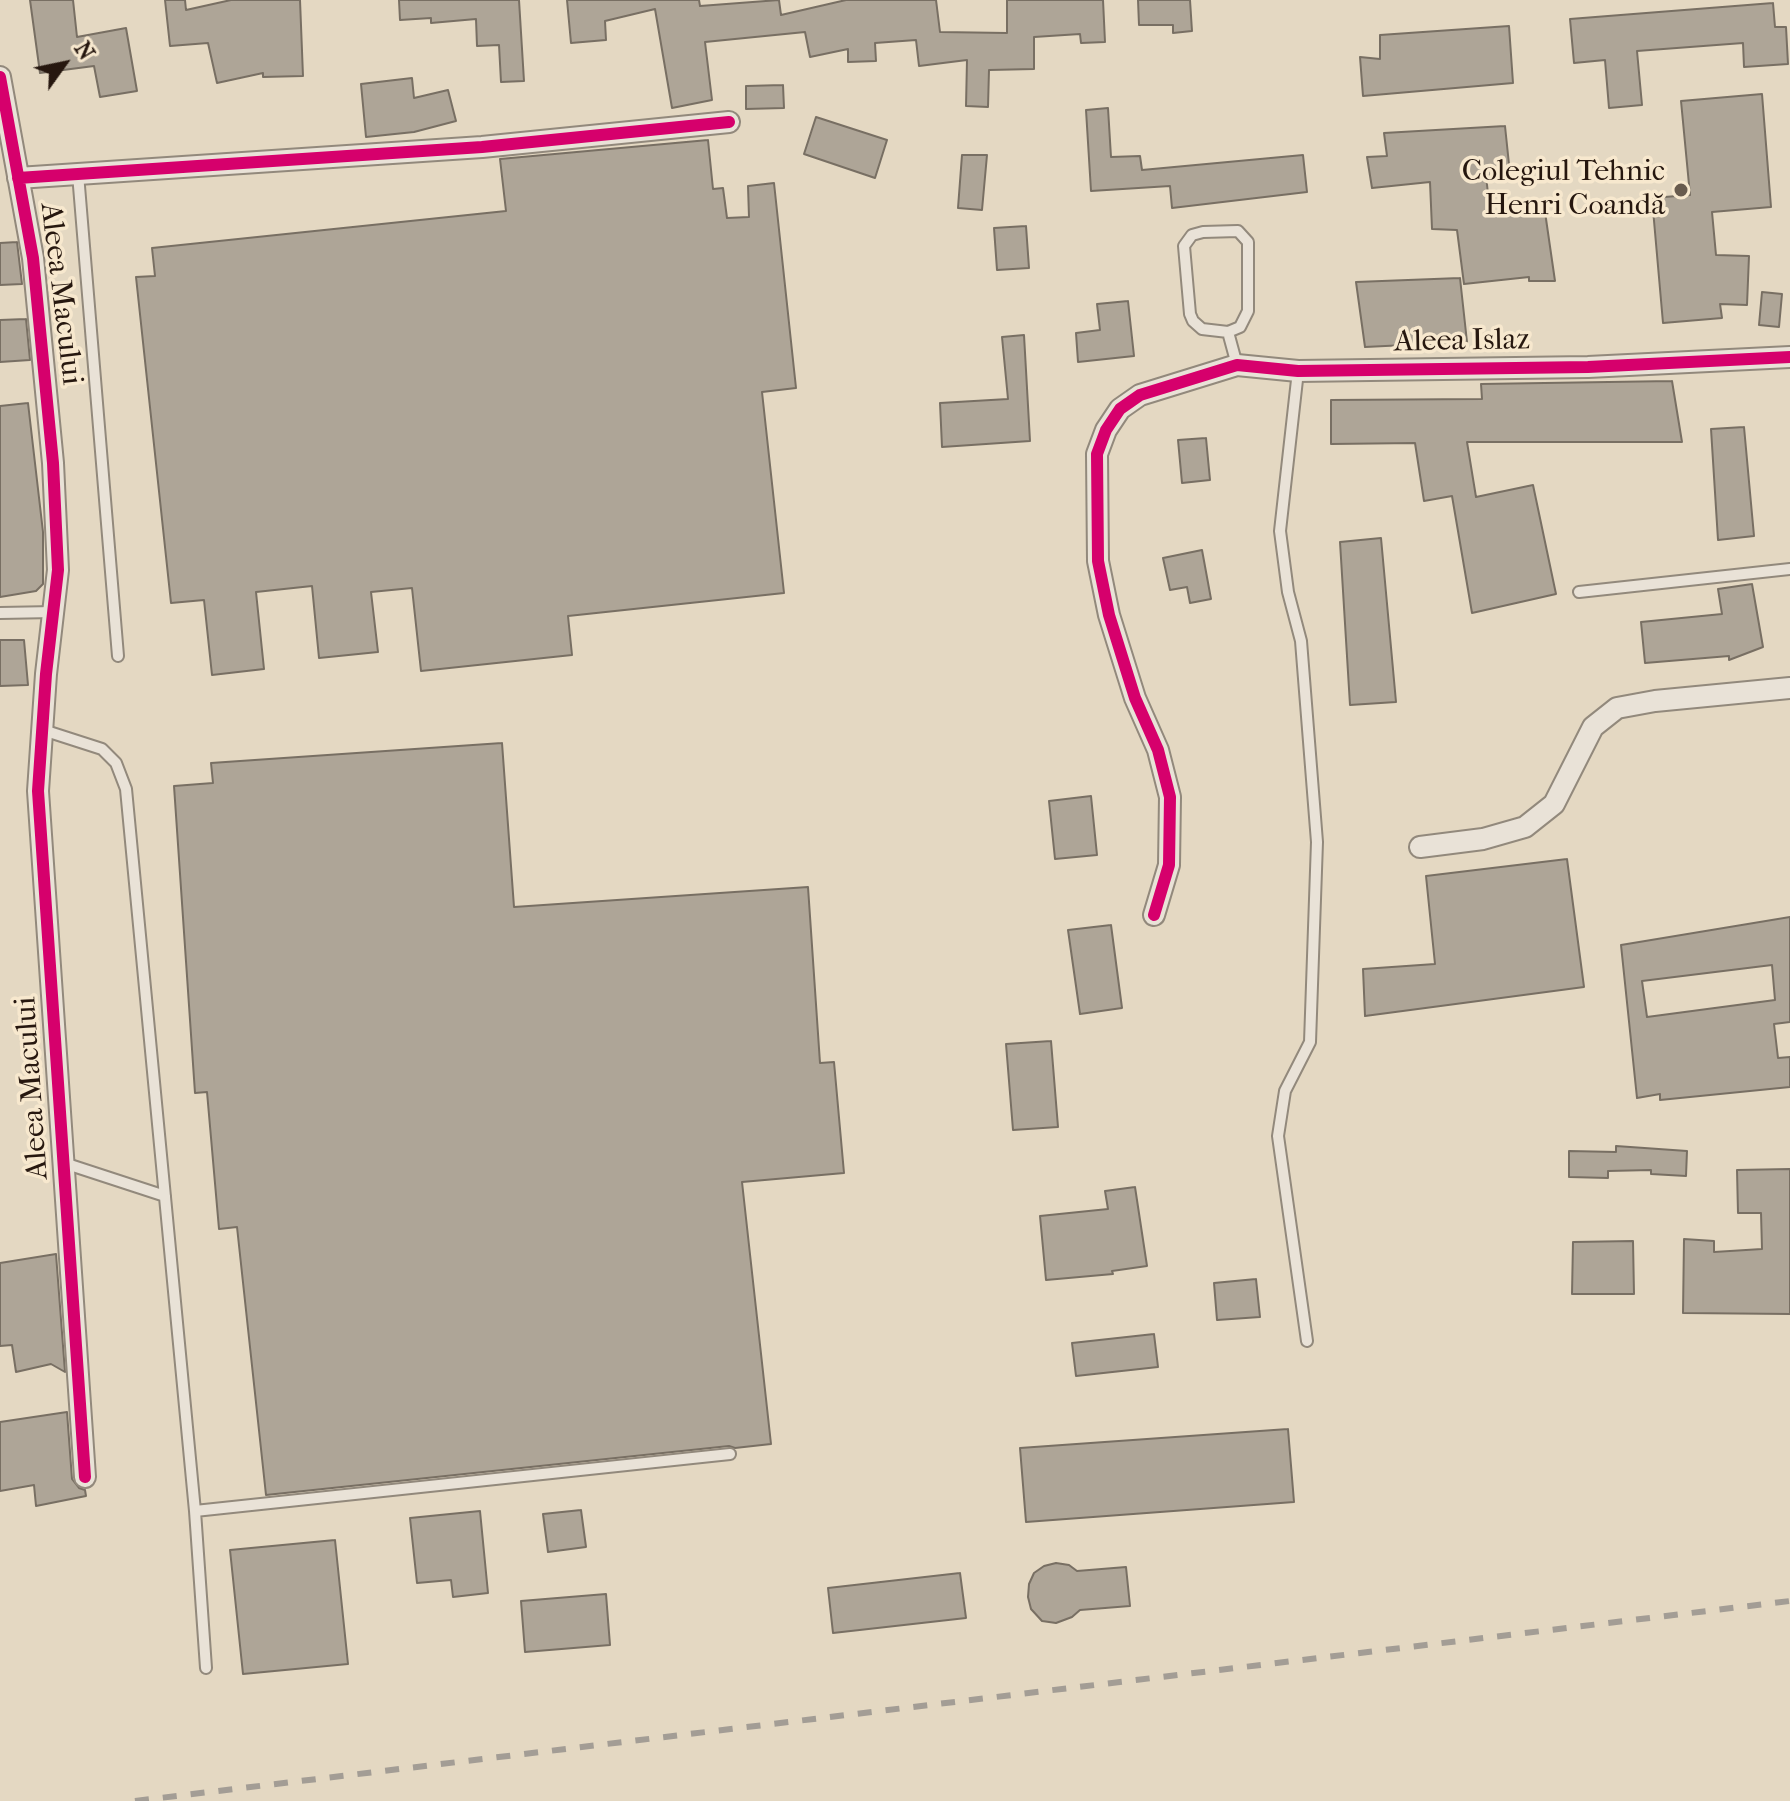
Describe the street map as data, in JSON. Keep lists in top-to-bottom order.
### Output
{
  "streets": {
    "street": ["Aleea Macului", "Aleea Islaz"]
  },
  "places": ["Colegiul Tehnic Henri Coandă"],
  "north": "top right"
}
